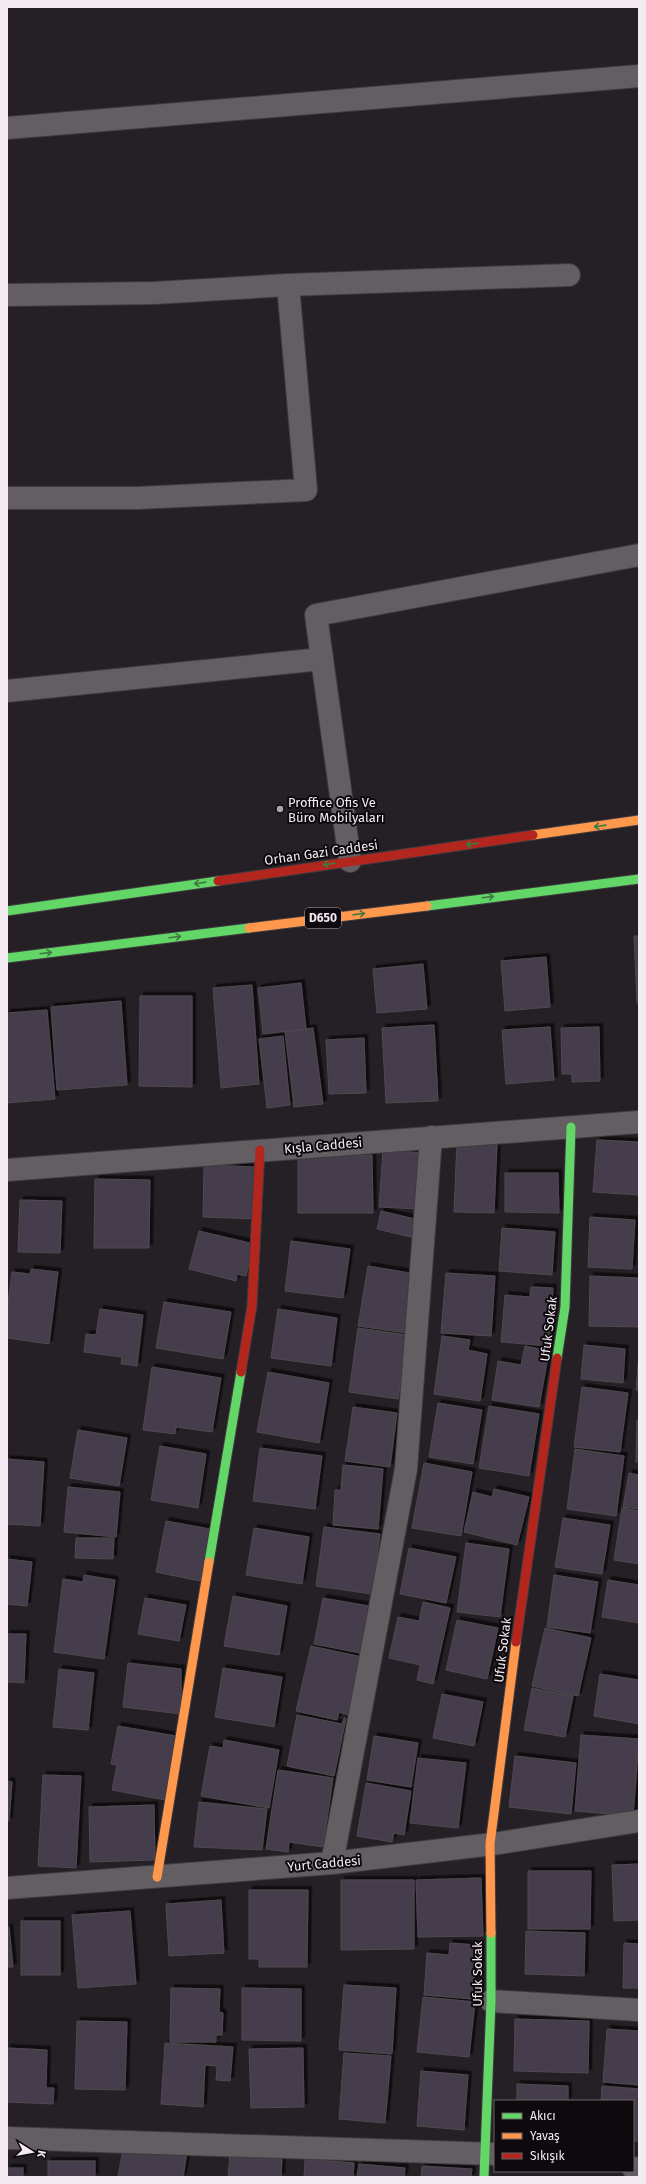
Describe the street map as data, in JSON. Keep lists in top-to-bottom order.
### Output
{
  "streets": {
    "street": [
      "Orhan Gazi Caddesi",
      "D650",
      "Kışla Caddesi",
      "Ufuk Sokak",
      "Yurt Caddesi"
    ]
  },
  "crossings": [
    ["Kışla Caddesi", "Ufuk Sokak"],
    ["Ufuk Sokak", "Yurt Caddesi"]
  ],
  "places": ["Proffice Ofis Ve Büro Mobilyaları"],
  "legend": ["Akıcı", "Yavaş", "Sıkışık"],
  "north": "right"
}
